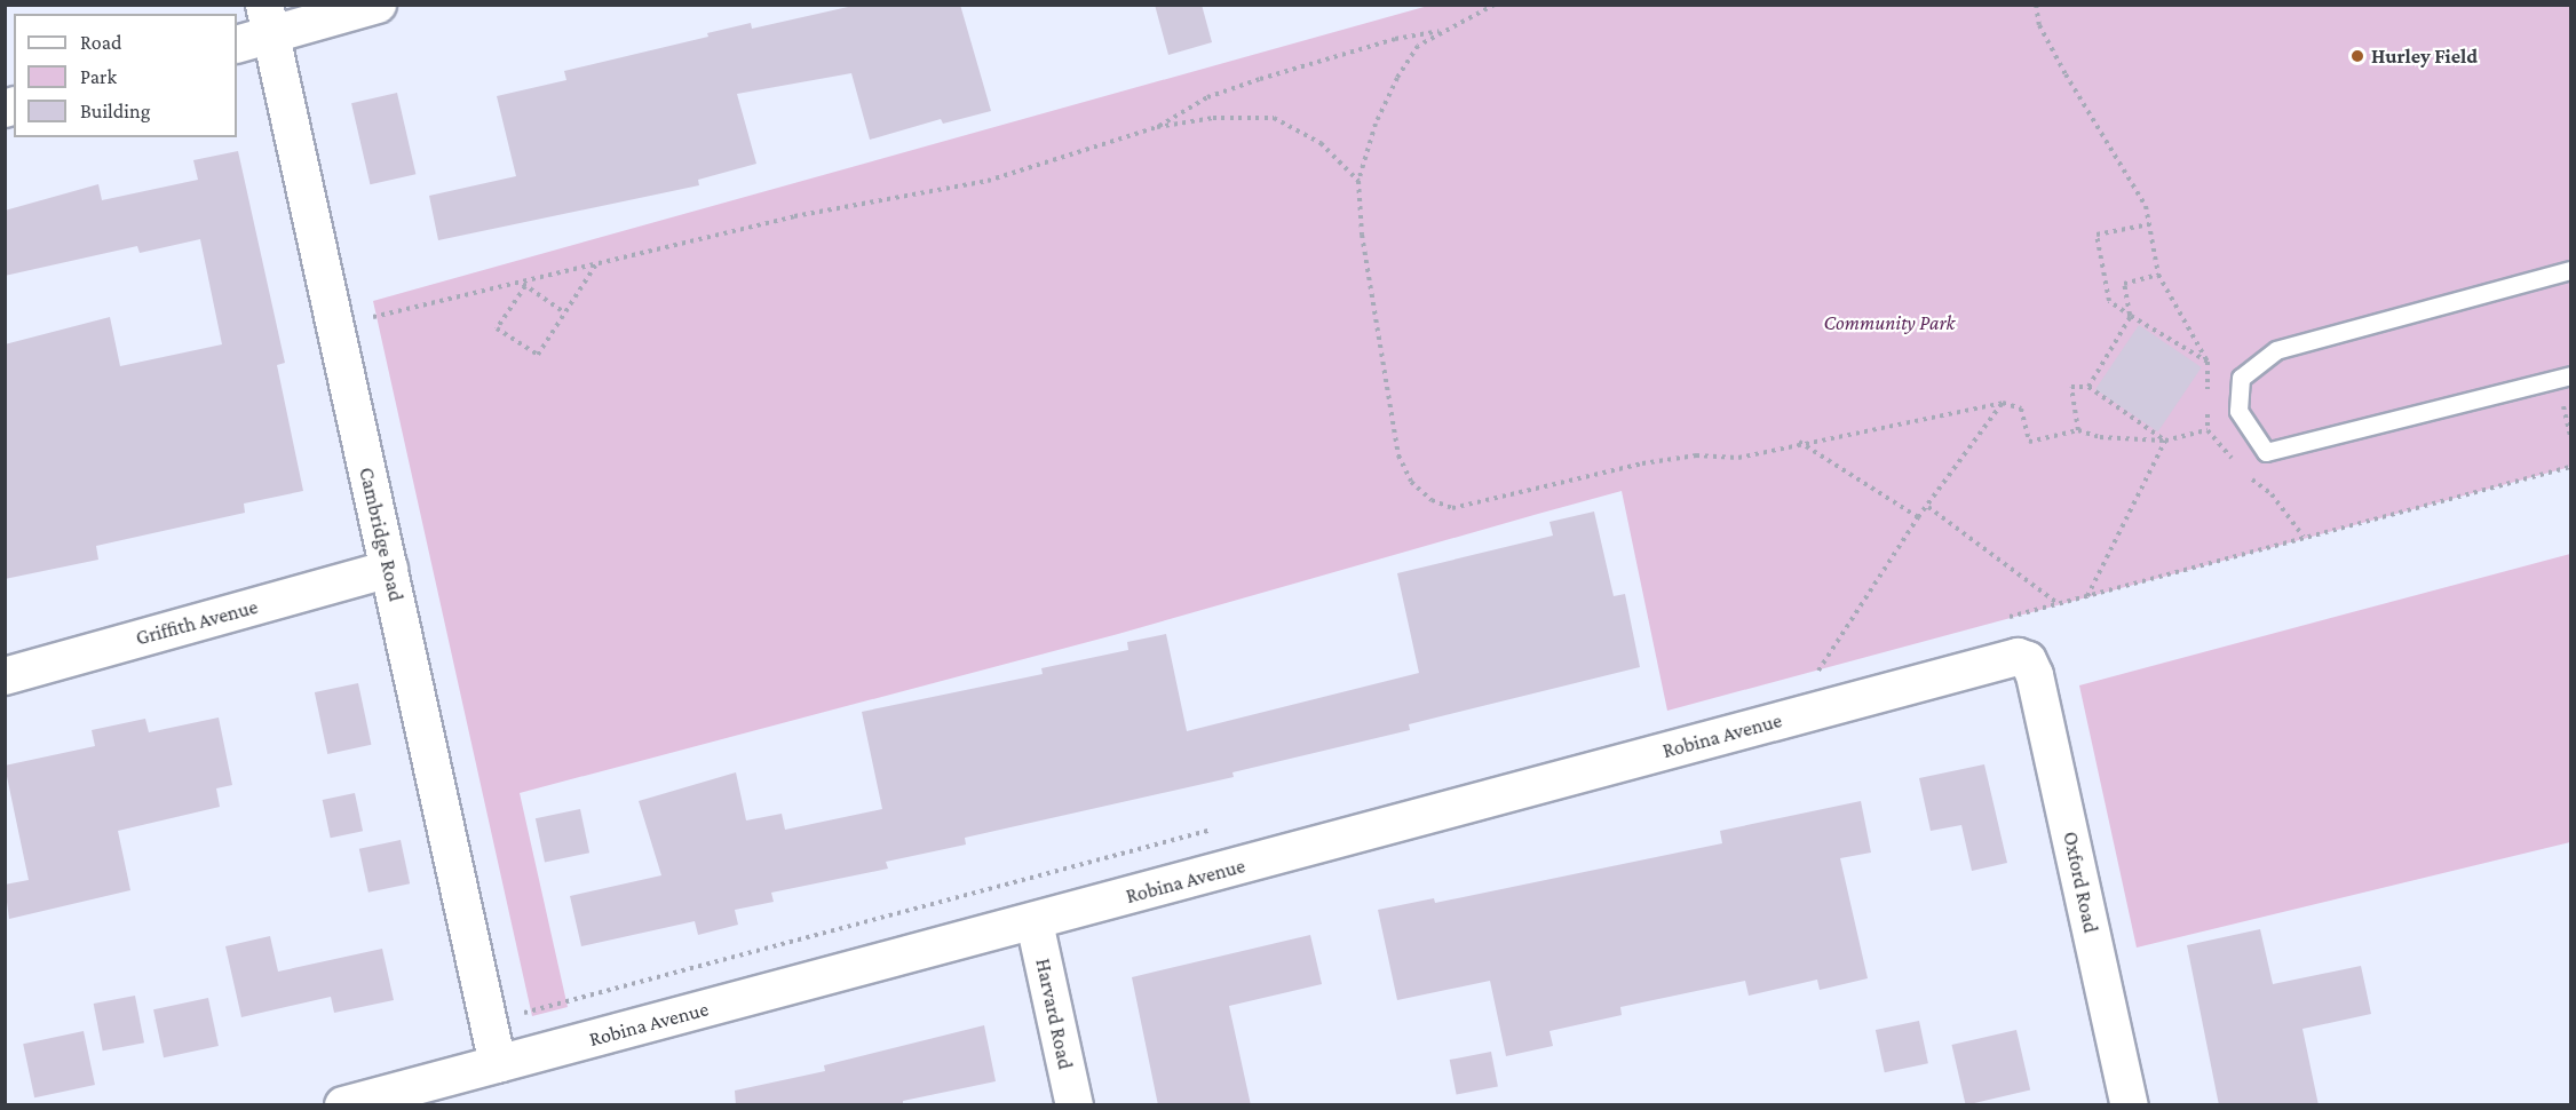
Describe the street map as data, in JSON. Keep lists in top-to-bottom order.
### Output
{
  "streets": {
    "street": [
      "Cambridge Road",
      "Griffith Avenue",
      "Robina Avenue",
      "Oxford Road",
      "Harvard Road"
    ]
  },
  "crossings": [
    ["Cambridge Road", "Griffith Avenue"],
    ["Cambridge Road", "Robina Avenue"],
    ["Robina Avenue", "Oxford Road"],
    ["Robina Avenue", "Harvard Road"]
  ],
  "parks": ["Community Park"],
  "places": ["Hurley Field"],
  "legend": ["Road", "Park", "Building"]
}
